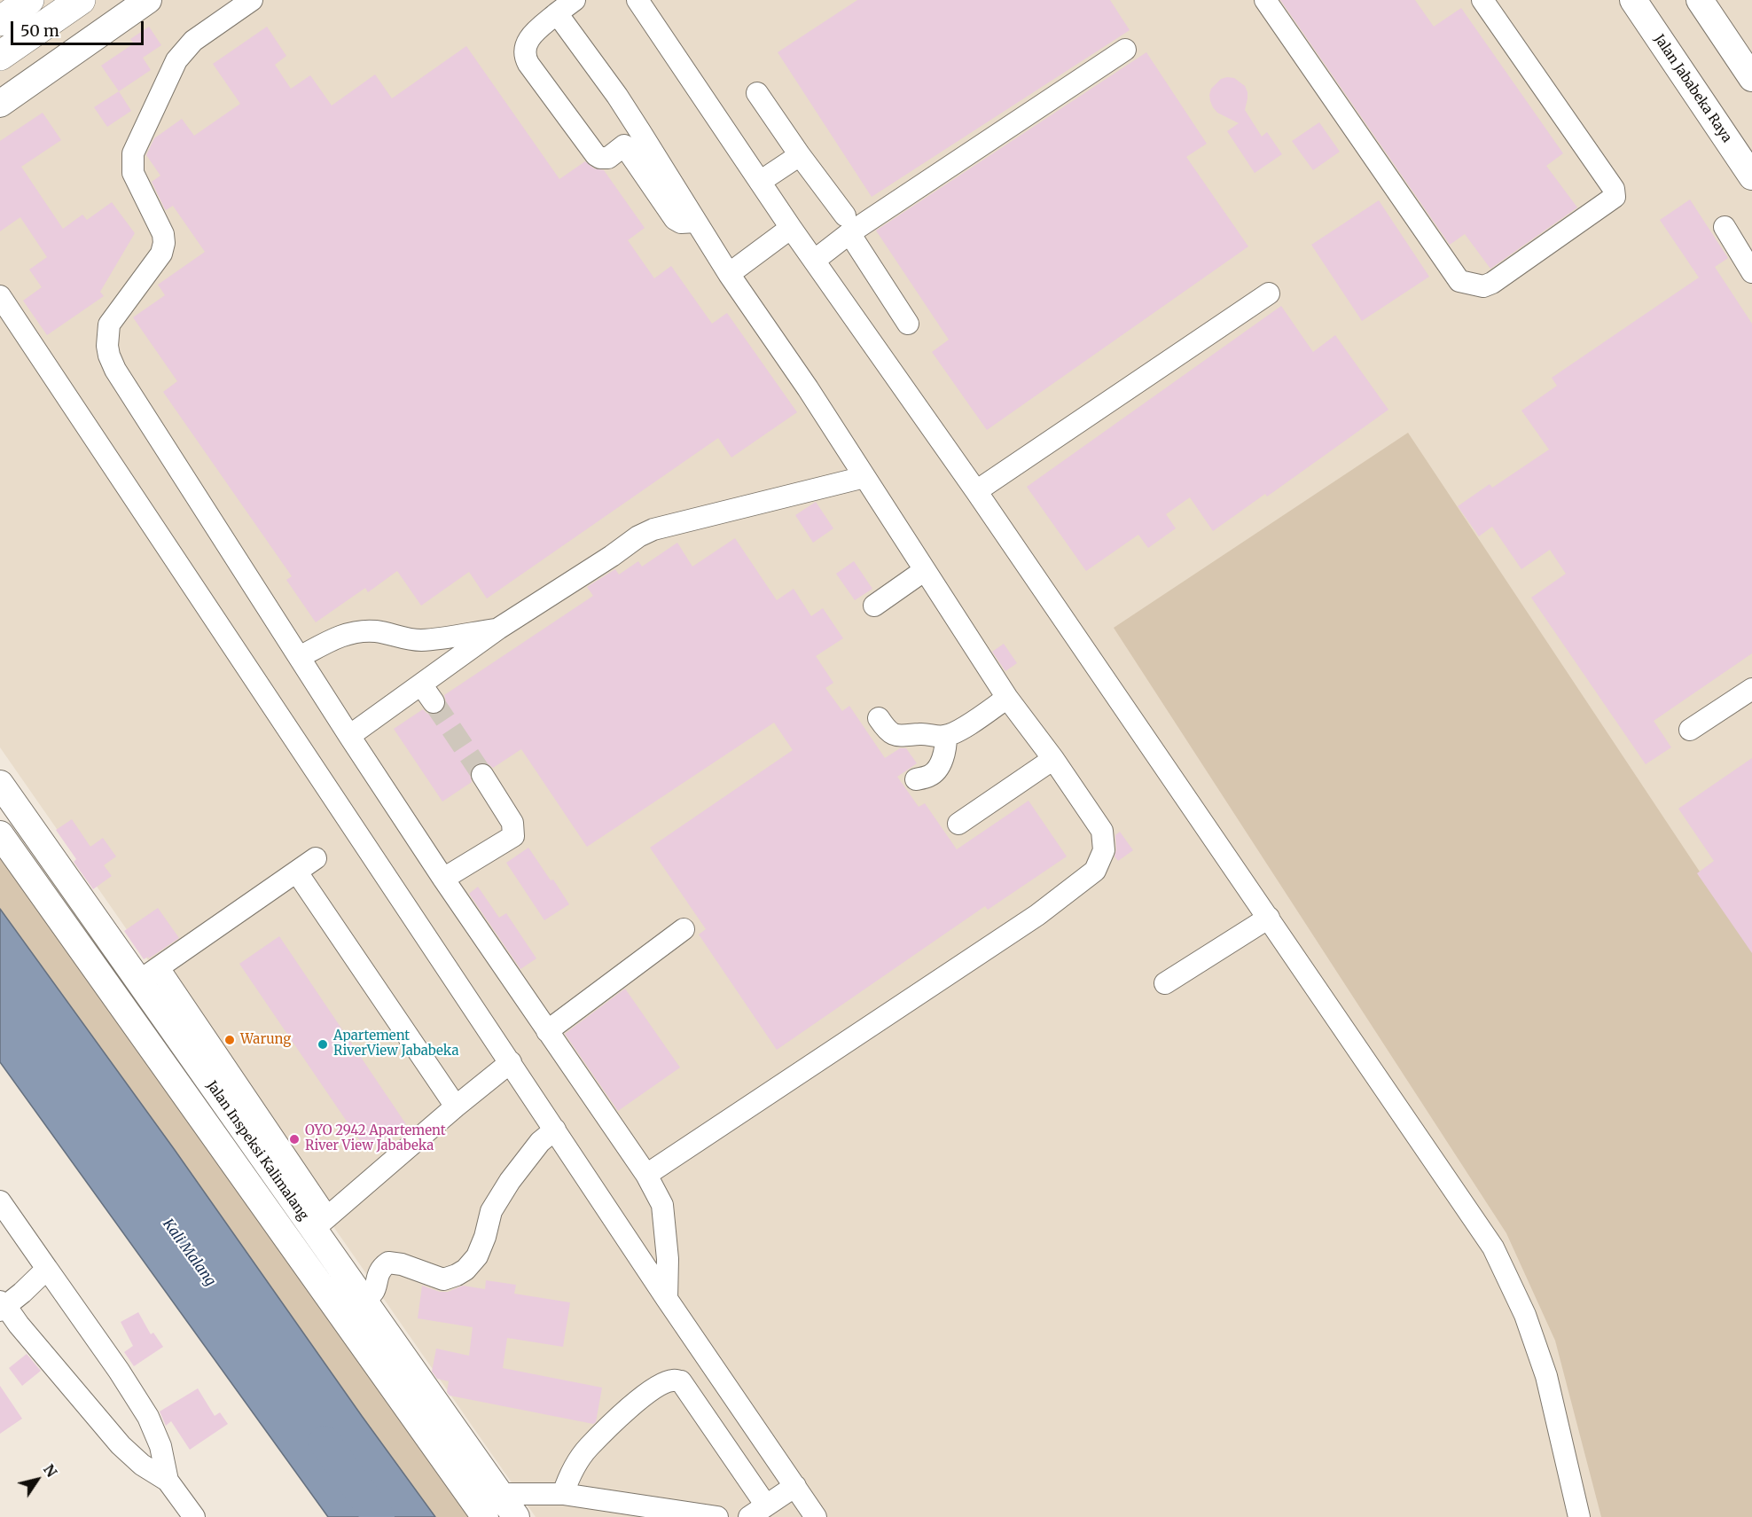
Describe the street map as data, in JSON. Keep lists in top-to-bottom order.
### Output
{
  "streets": {
    "main road": ["Jalan Jababeka Raya", "Jalan Inspeksi Kalimalang"]
  },
  "water": ["Kali Malang"],
  "places": ["Warung", "Apartement RiverView Jababeka", "OYO 2942 Apartement River View Jababeka"],
  "scale_bar": "50 m",
  "north": "top right"
}
